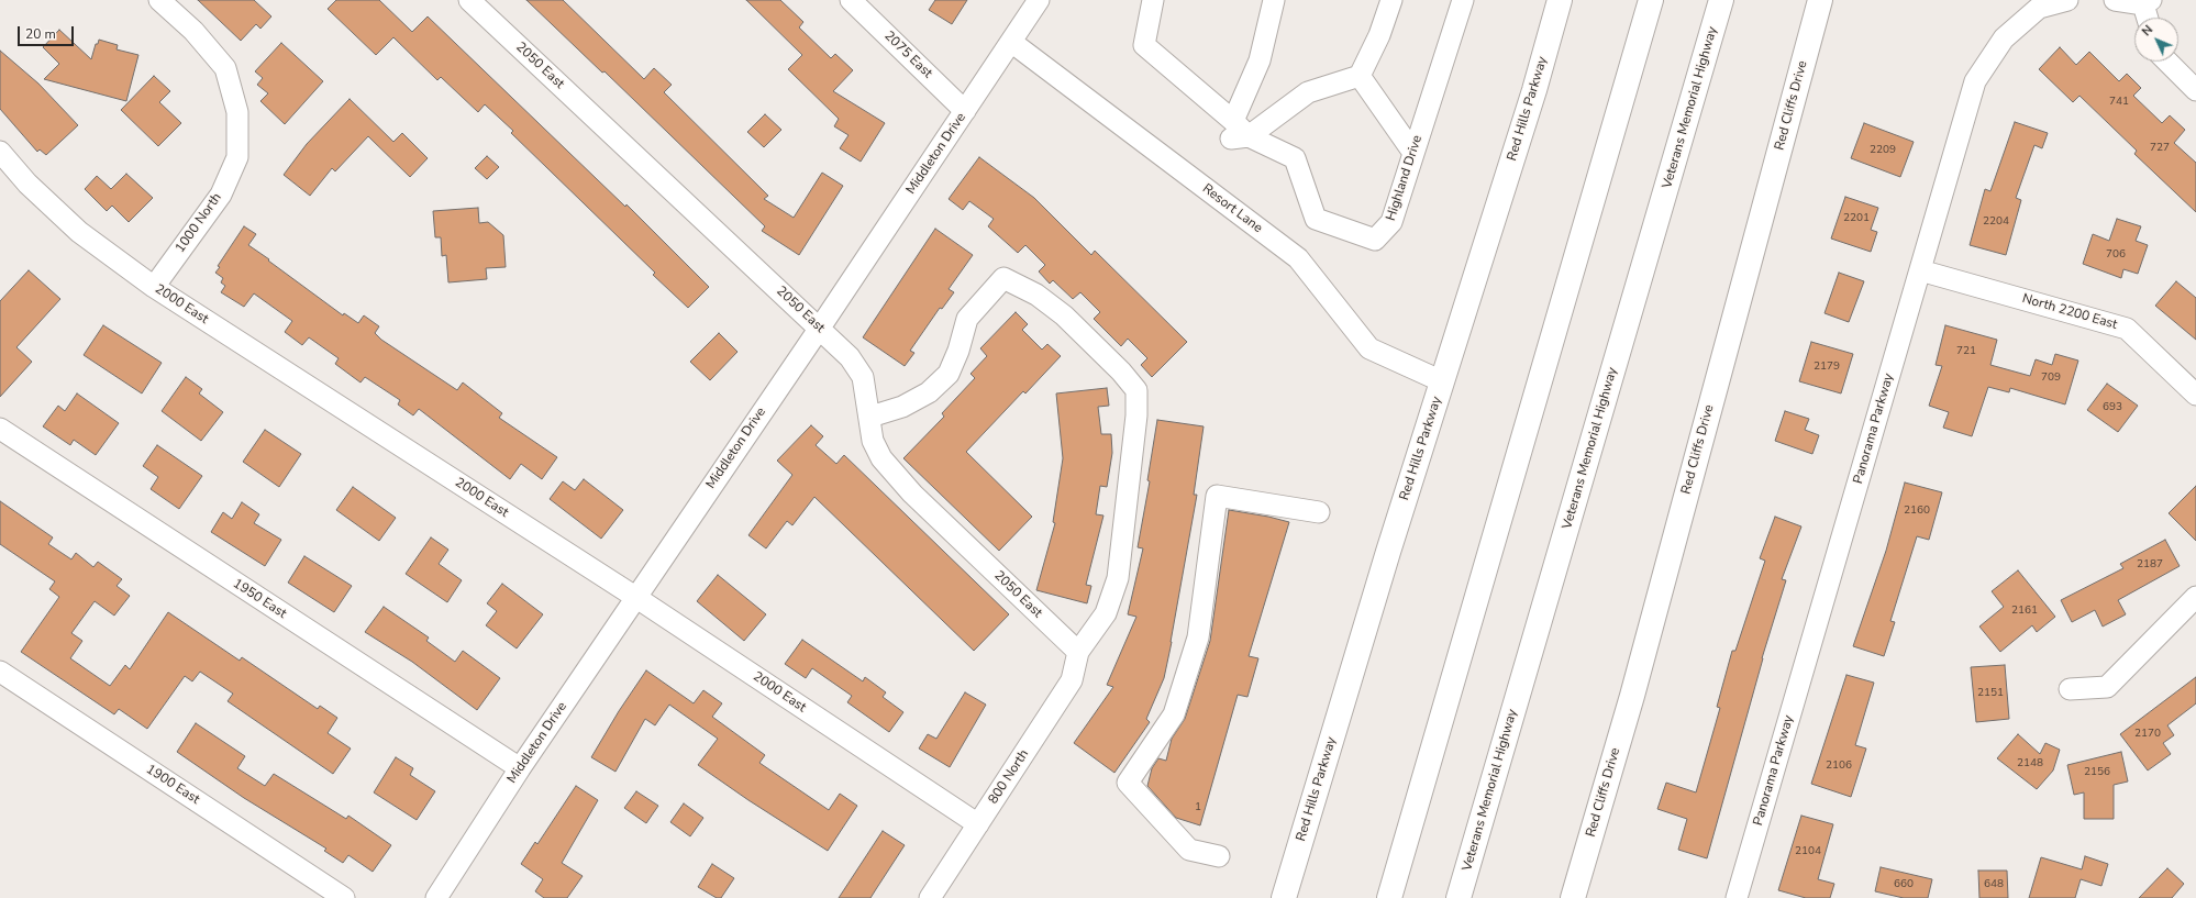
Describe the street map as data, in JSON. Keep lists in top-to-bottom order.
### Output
{
  "streets": {
    "main road": ["Red Cliffs Drive", "Veterans Memorial Highway", "Red Hills Parkway"],
    "street": [
      "2075 East",
      "2050 East",
      "Middleton Drive",
      "Highland Drive",
      "Resort Lane",
      "1000 North",
      "2000 East",
      "North 2200 East",
      "Panorama Parkway",
      "1950 East",
      "800 North",
      "1900 East"
    ]
  },
  "crossings": [
    ["2075 East", "Middleton Drive"],
    ["2050 East", "Middleton Drive"],
    ["2050 East", "800 North"],
    ["Red Hills Parkway", "Resort Lane"],
    ["Middleton Drive", "Resort Lane"],
    ["Middleton Drive", "2000 East"],
    ["Middleton Drive", "1950 East"],
    ["1000 North", "2000 East"],
    ["2000 East", "800 North"],
    ["North 2200 East", "Panorama Parkway"]
  ],
  "house_numbers": [
    "741",
    "727",
    "2209",
    "2201",
    "2204",
    "706",
    "721",
    "2179",
    "709",
    "693",
    "2160",
    "2187",
    "2161",
    "2151",
    "2170",
    "2148",
    "2106",
    "2156",
    "1",
    "2104",
    "660",
    "648"
  ],
  "scale_bar": "20 m",
  "north": "top left"
}
